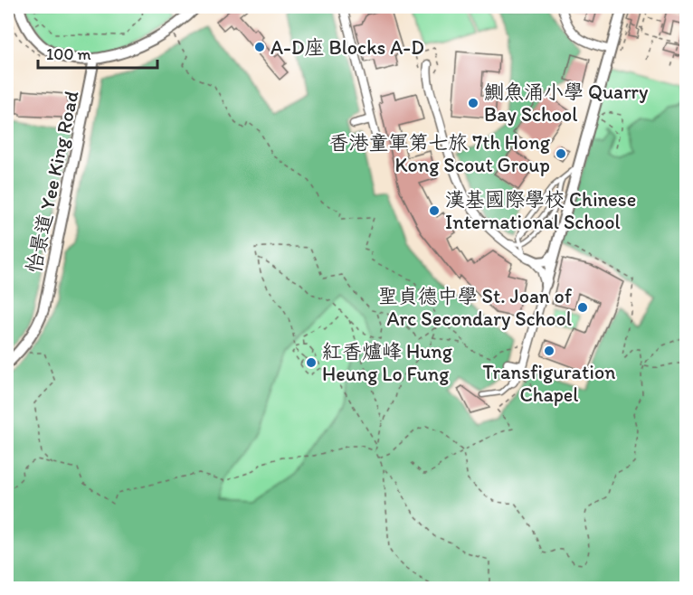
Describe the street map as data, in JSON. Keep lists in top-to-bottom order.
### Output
{
  "streets": {
    "street": ["怡景道 Yee King Road"]
  },
  "places": [
    "A-D座 Blocks A-D",
    "鰂魚涌小學 Quarry Bay School",
    "香港童軍第七旅 7th Hong Kong Scout Group",
    "漢基國際學校 Chinese International School",
    "聖貞德中學 St. Joan of Arc Secondary School",
    "Transfiguration Chapel",
    "紅香爐峰 Hung Heung Lo Fung"
  ],
  "scale_bar": "100 m"
}
